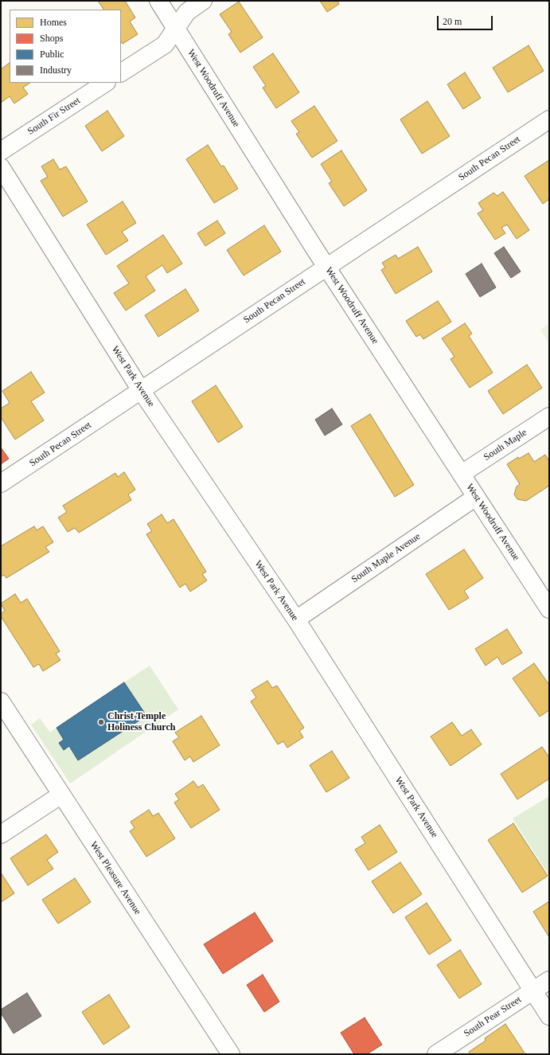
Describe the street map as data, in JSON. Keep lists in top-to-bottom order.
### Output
{
  "streets": {
    "street": [
      "West Woodruff Avenue",
      "South Fir Street",
      "South Pecan Street",
      "West Park Avenue",
      "South Maple",
      "South Maple Avenue",
      "West Pleasure Avenue",
      "South Pear Street"
    ]
  },
  "crossings": [
    ["West Woodruff Avenue", "South Pecan Street"],
    ["West Woodruff Avenue", "South Maple"],
    ["West Woodruff Avenue", "South Maple Avenue"],
    ["South Pecan Street", "West Park Avenue"],
    ["West Park Avenue", "South Maple Avenue"],
    ["West Park Avenue", "South Pear Street"]
  ],
  "places": ["Christ Temple Holiness Church"],
  "legend": [
    "Homes",
    "Shops",
    "Public",
    "Industry"
  ],
  "scale_bar": "20 m"
}
